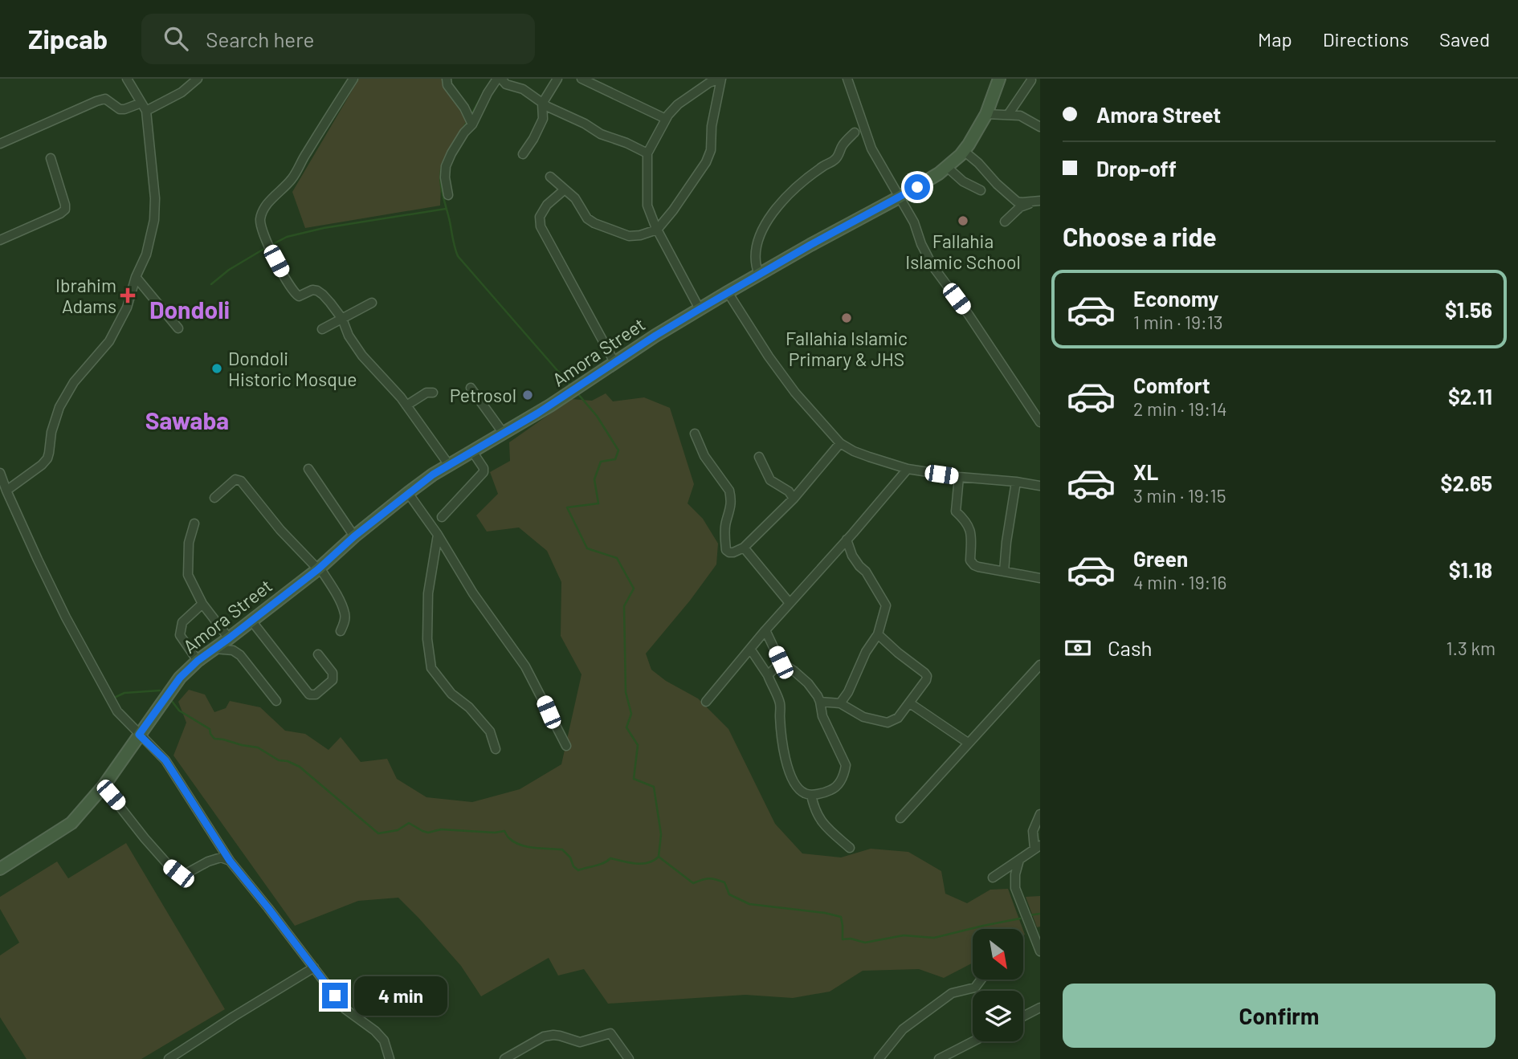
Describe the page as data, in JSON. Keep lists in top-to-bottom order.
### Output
{
  "streets": {
    "street": ["Amora Street"]
  },
  "districts": ["Dondoli", "Sawaba"],
  "places": {
    "other": [
      "Fallahia Islamic School",
      "Fallahia Islamic Primary & JHS",
      "Dondoli Historic Mosque",
      "Petrosol"
    ],
    "health": ["Ibrahim Adams"]
  },
  "north": "bottom right",
  "page": {
    "header": "Zipcab",
    "search": "Search here",
    "nav": ["Map", "Directions", "Saved"],
    "banner": ["Amora Street", "Drop-off"],
    "heading": "Choose a ride",
    "list": [
      {
        "name": "Economy",
        "note": "1 min · 19:13",
        "value": "$1.56"
      },
      {
        "name": "Comfort",
        "note": "2 min · 19:14",
        "value": "$2.11"
      },
      {
        "name": "XL",
        "note": "3 min · 19:15",
        "value": "$2.65"
      },
      {
        "name": "Green",
        "note": "4 min · 19:16",
        "value": "$1.18"
      }
    ],
    "pay": ["Cash", "1.3 km"],
    "buttons": "Confirm",
    "bubble": "4 min"
  }
}
